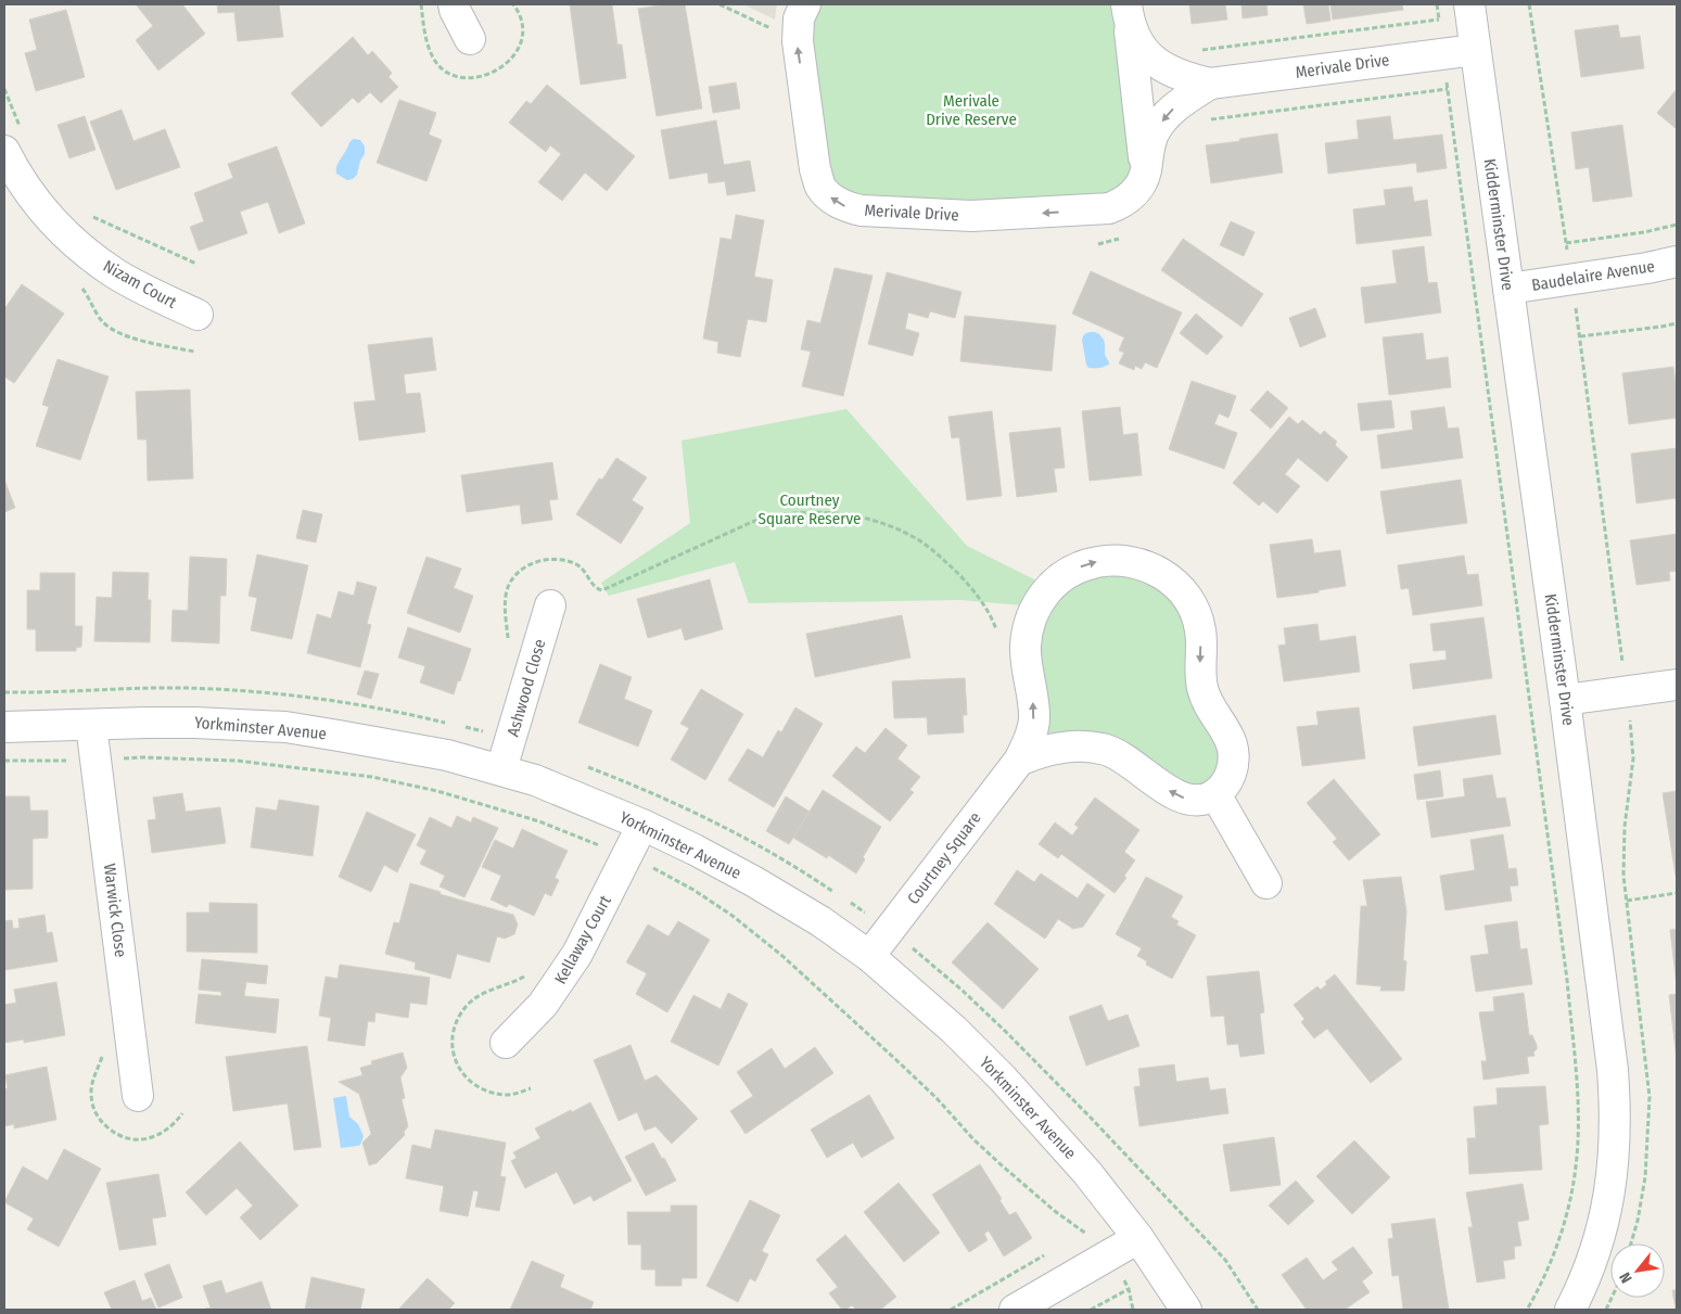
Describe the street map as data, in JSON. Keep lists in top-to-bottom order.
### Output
{
  "streets": {
    "street": [
      "Merivale Drive",
      "Kidderminster Drive",
      "Baudelaire Avenue",
      "Nizam Court",
      "Ashwood Close",
      "Yorkminster Avenue",
      "Courtney Square",
      "Warwick Close",
      "Kellaway Court"
    ]
  },
  "crossings": [
    ["Merivale Drive", "Kidderminster Drive"],
    ["Kidderminster Drive", "Baudelaire Avenue"],
    ["Ashwood Close", "Yorkminster Avenue"],
    ["Yorkminster Avenue", "Courtney Square"],
    ["Yorkminster Avenue", "Warwick Close"],
    ["Yorkminster Avenue", "Kellaway Court"]
  ],
  "parks": ["Merivale Drive Reserve", "Courtney Square Reserve"],
  "north": "bottom left"
}
